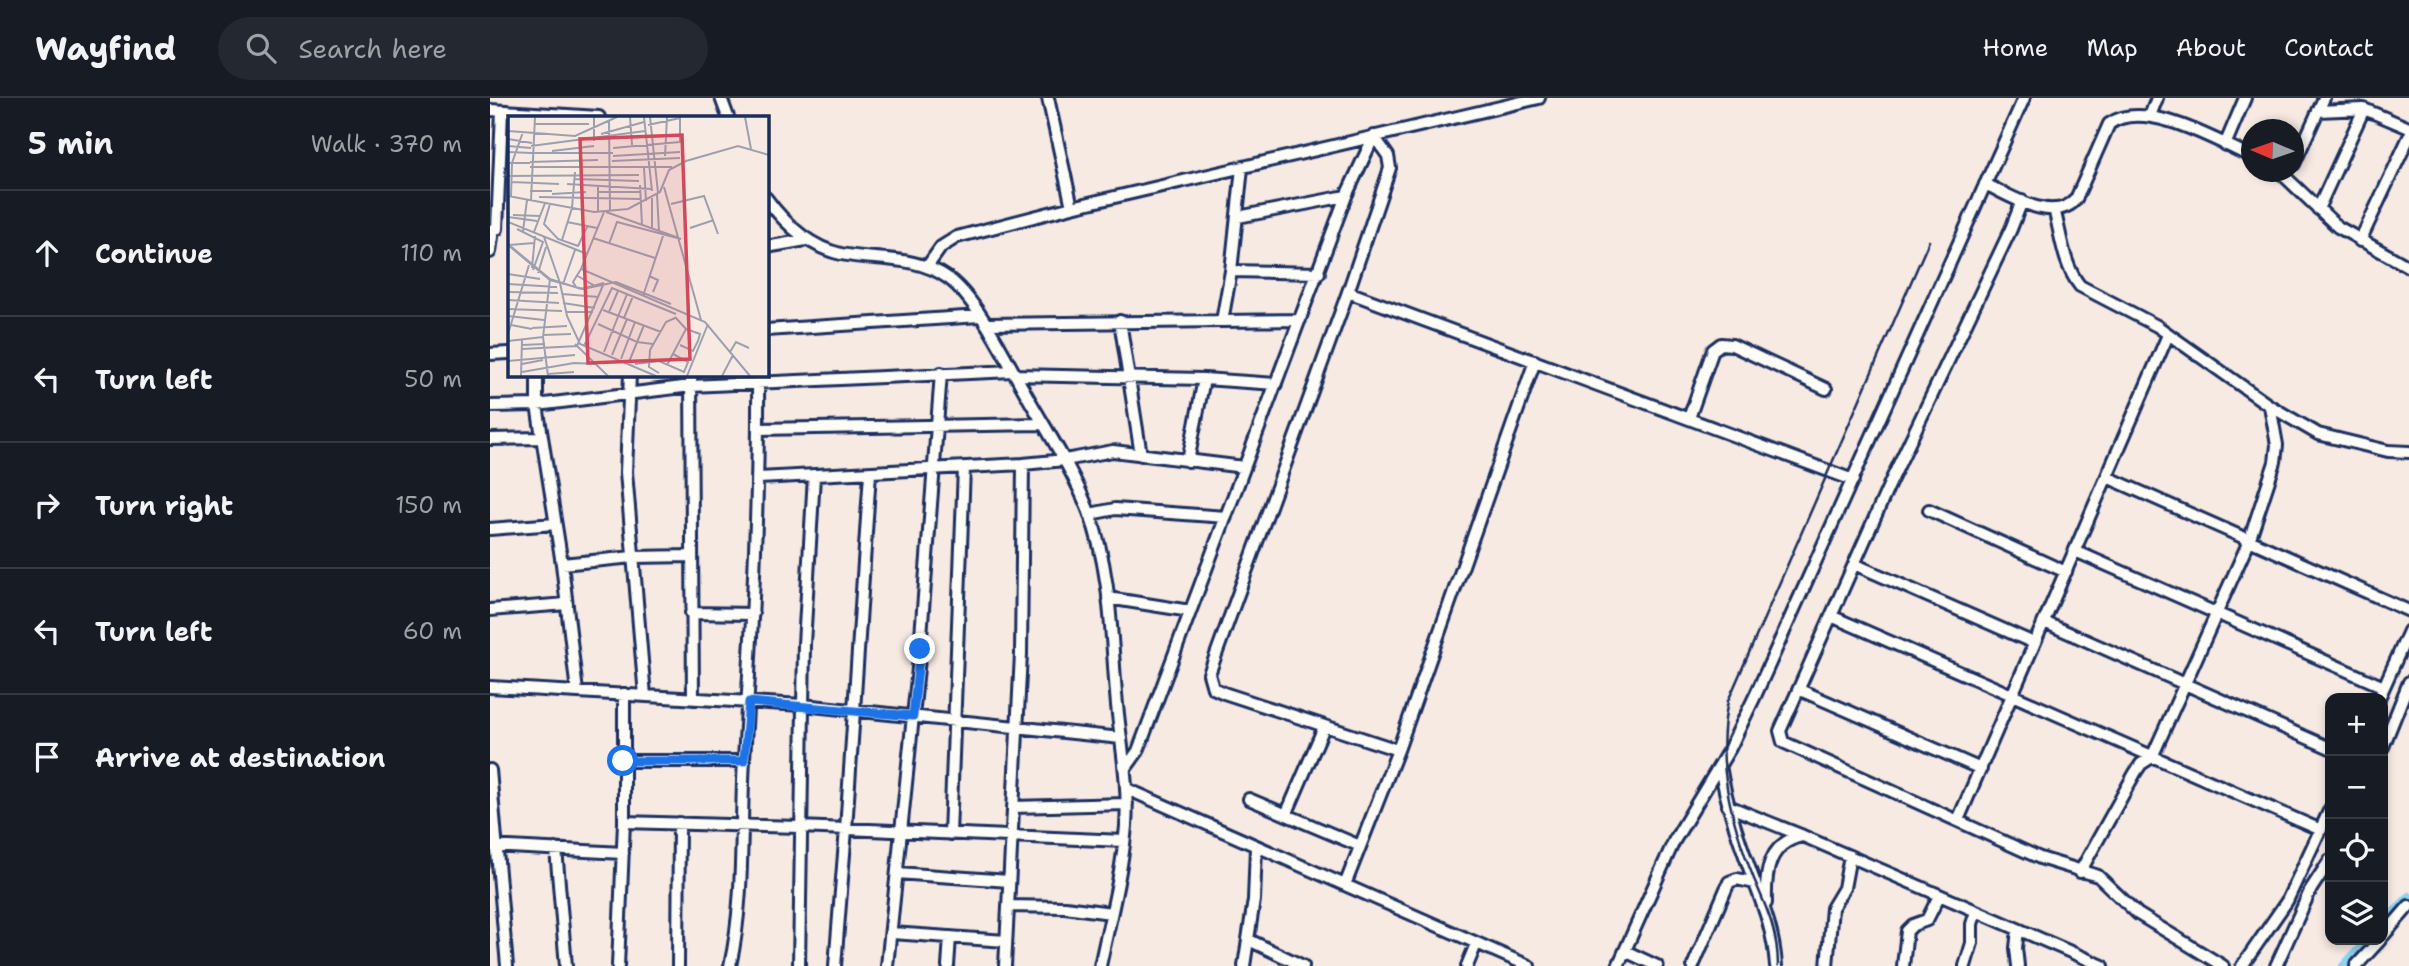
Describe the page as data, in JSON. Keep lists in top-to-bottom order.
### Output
{
  "north": "left",
  "page": {
    "header": "Wayfind",
    "search": "Search here",
    "nav": [
      "Home",
      "Map",
      "About",
      "Contact"
    ],
    "heading": ["5 min", "Walk · 370 m"],
    "list": [
      ["Continue", "110 m"],
      ["Turn left", "50 m"],
      ["Turn right", "150 m"],
      ["Turn left", "60 m"],
      "Arrive at destination"
    ],
    "map_buttons": ["+", "−"]
  }
}
